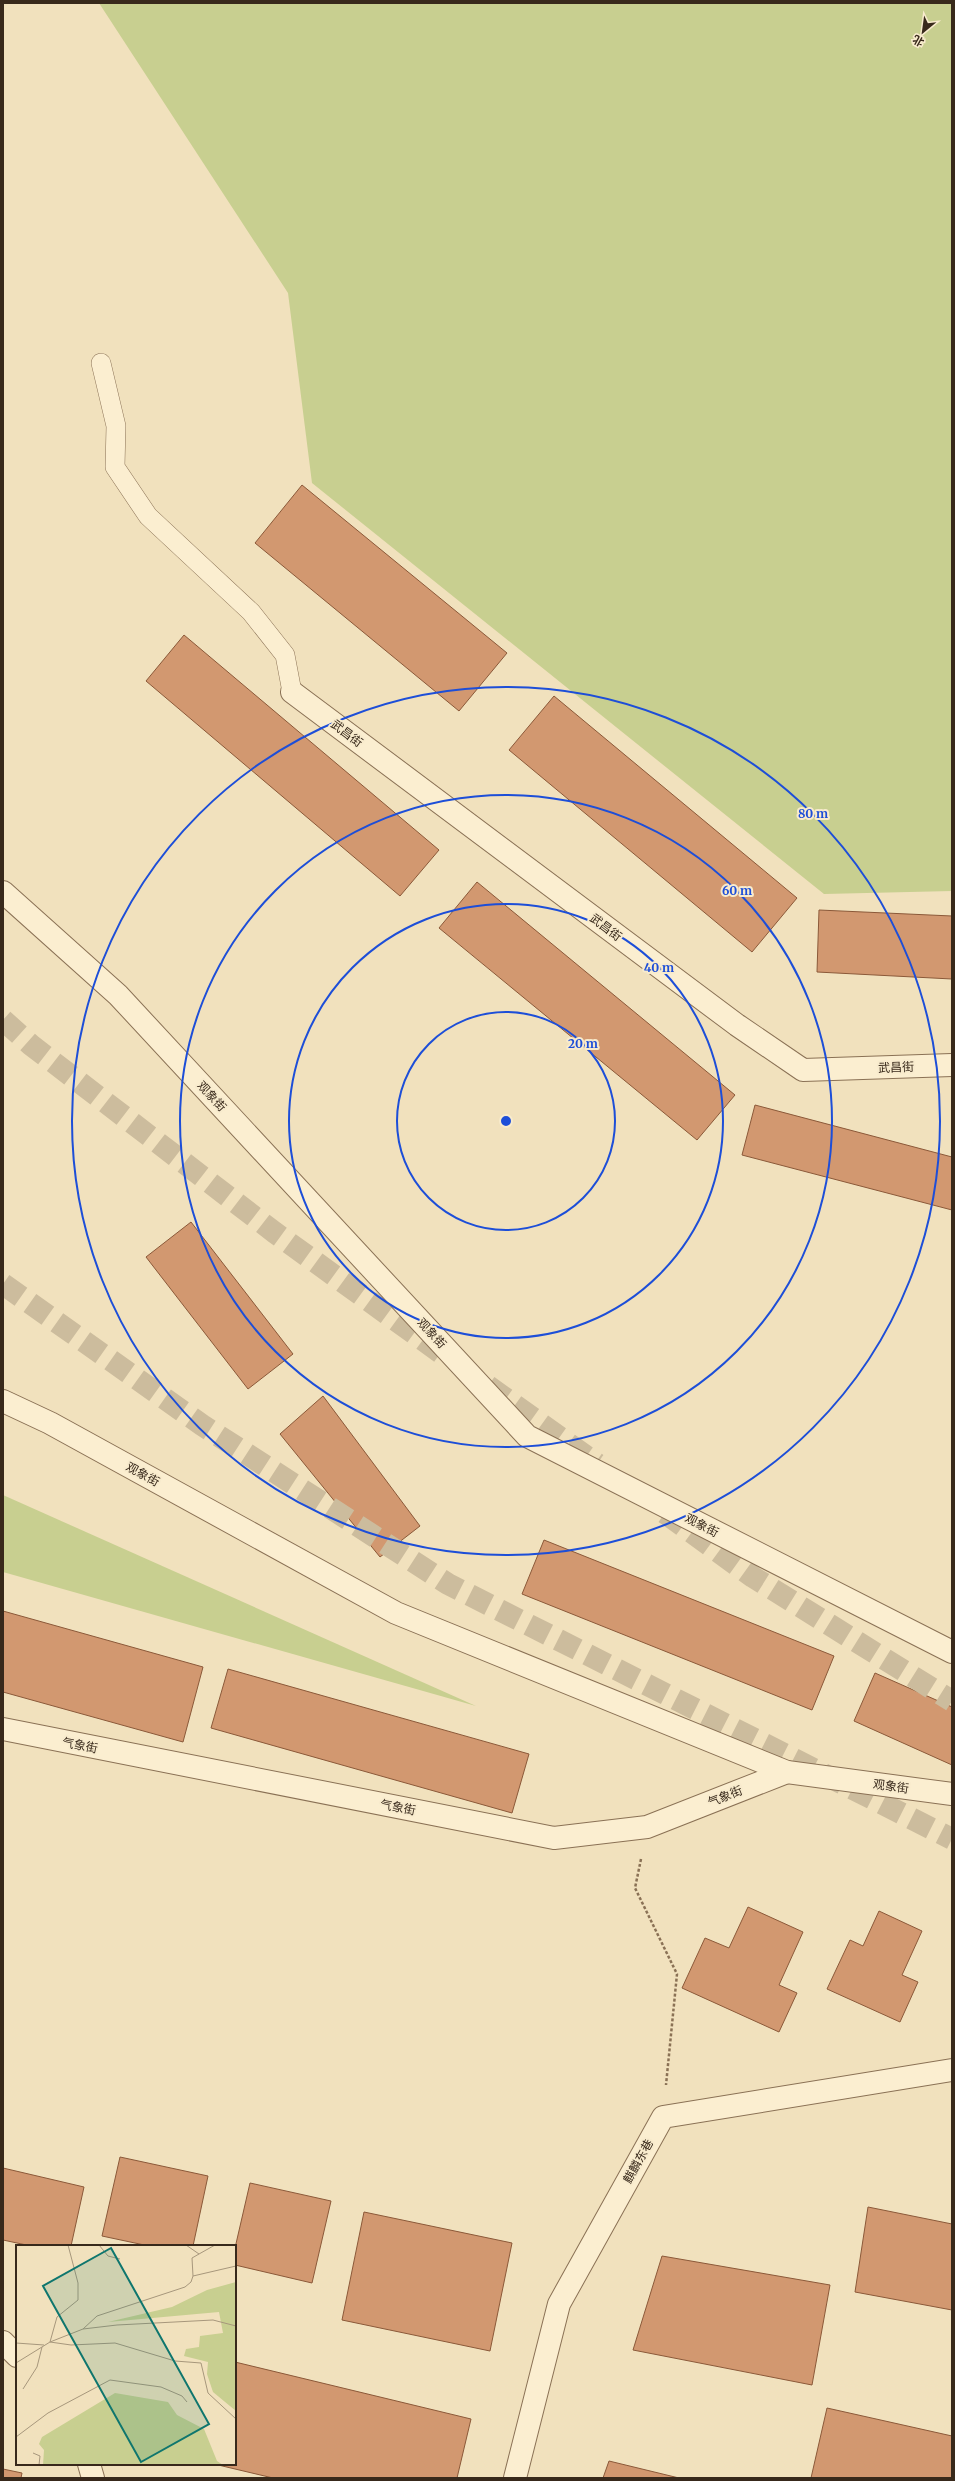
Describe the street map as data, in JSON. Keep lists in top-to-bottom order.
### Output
{
  "streets": {
    "street": [
      "武昌街",
      "观象街",
      "气象街",
      "麒麟东巷"
    ]
  },
  "crossings": [
    ["观象街", "气象街"]
  ],
  "north": "bottom left",
  "rings": [
    "80 m",
    "60 m",
    "40 m",
    "20 m"
  ]
}
